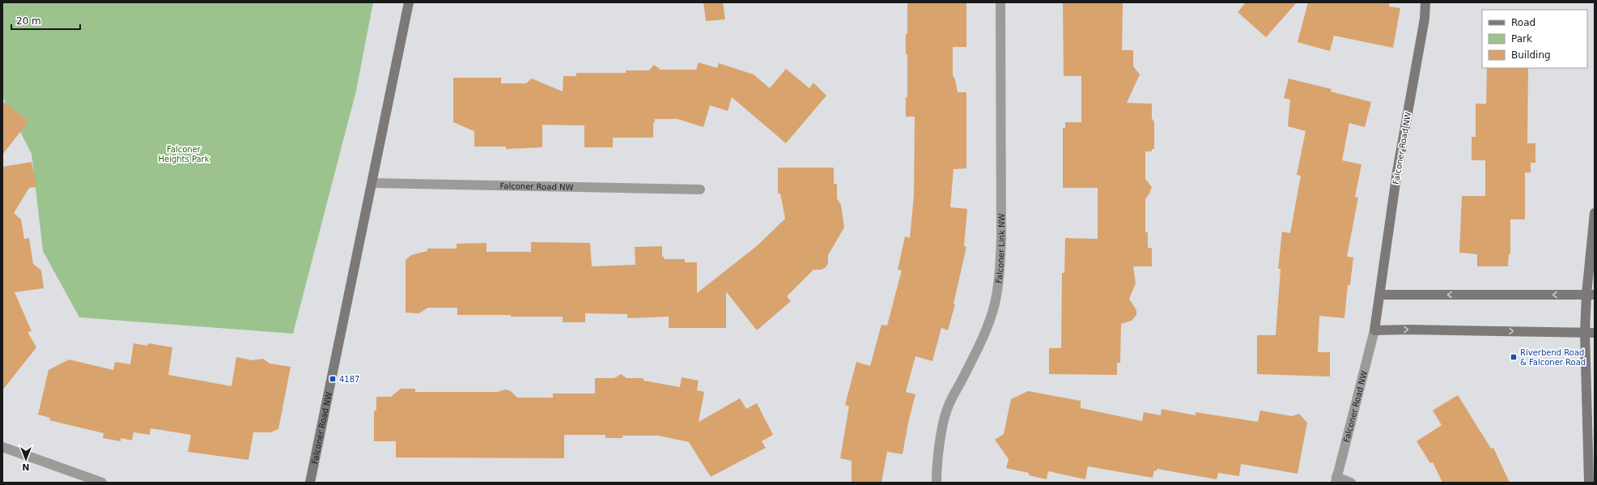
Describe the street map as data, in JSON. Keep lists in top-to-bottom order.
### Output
{
  "streets": {
    "street": ["Falconer Road NW", "Falconer Link NW"]
  },
  "parks": ["Falconer Heights Park"],
  "places": {
    "transit": ["Riverbend Road & Falconer Road", "4187"]
  },
  "legend": ["Road", "Park", "Building"],
  "scale_bar": "20 m",
  "north": "bottom"
}
